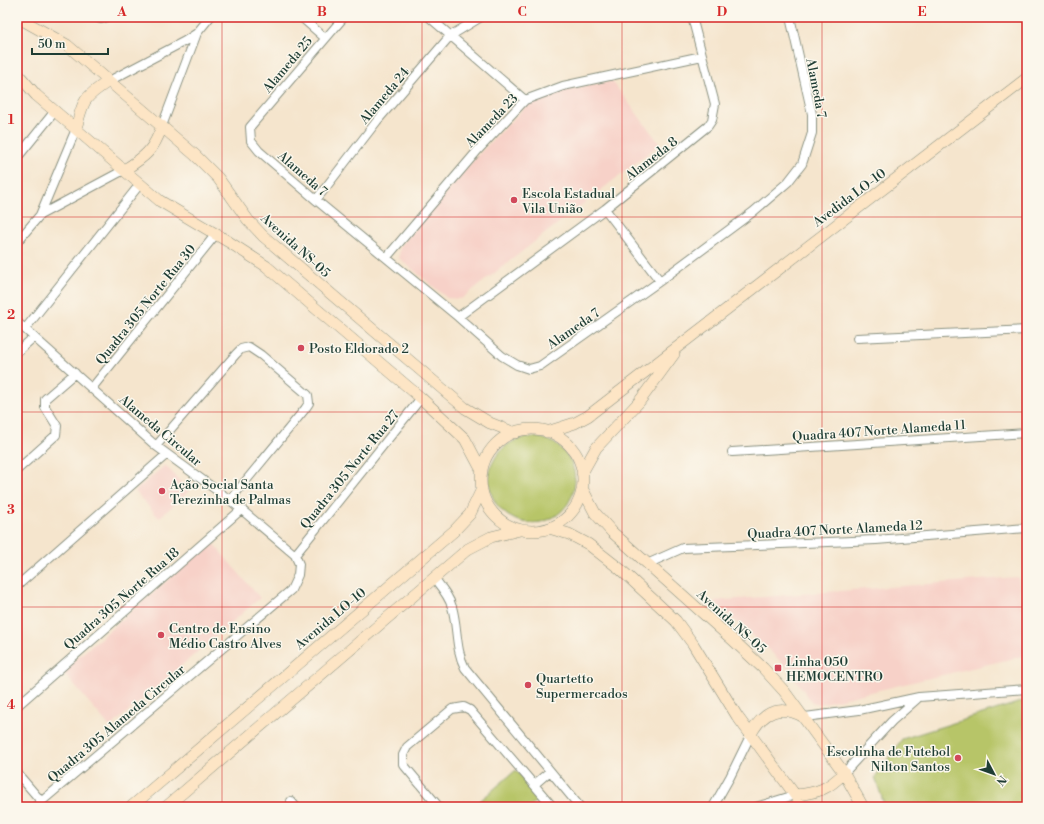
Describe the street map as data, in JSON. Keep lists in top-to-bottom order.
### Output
{
  "streets": {
    "street": [
      "Alameda 25",
      "Alameda 7",
      "Alameda 24",
      "Alameda 23",
      "Alameda 8",
      "Avedida LO-10",
      "Avenida NS-05",
      "Quadra 305 Norte Rua 30",
      "Alameda Circular",
      "Quadra 407 Norte Alameda 11",
      "Quadra 305 Norte Rua 27",
      "Quadra 407 Norte Alameda 12",
      "Quadra 305 Norte Rua 18",
      "Avenida LO-10",
      "Quadra 305 Alameda Circular"
    ]
  },
  "crossings": [
    ["Alameda 25", "Alameda 7"],
    ["Alameda 7", "Alameda 24"],
    ["Alameda 7", "Alameda 23"],
    ["Alameda 7", "Alameda 8"],
    ["Alameda 23", "Alameda 8"],
    ["Avedida LO-10", "Avenida NS-05"],
    ["Avedida LO-10", "Avenida LO-10"],
    ["Avenida NS-05", "Quadra 305 Norte Rua 30"],
    ["Avenida NS-05", "Quadra 305 Norte Rua 27"],
    ["Avenida NS-05", "Quadra 407 Norte Alameda 12"],
    ["Avenida NS-05", "Avenida LO-10"],
    ["Quadra 305 Norte Rua 30", "Alameda Circular"],
    ["Alameda Circular", "Quadra 305 Norte Rua 27"],
    ["Alameda Circular", "Quadra 305 Norte Rua 18"],
    ["Alameda Circular", "Quadra 305 Alameda Circular"],
    ["Quadra 305 Norte Rua 27", "Quadra 305 Alameda Circular"]
  ],
  "places": {
    "other": [
      "Escola Estadual Vila União",
      "Posto Eldorado 2",
      "Ação Social Santa Terezinha de Palmas",
      "Centro de Ensino Médio Castro Alves",
      "Quartetto Supermercados",
      "Escolinha de Futebol Nilton Santos"
    ],
    "transit": ["Linha 050 HEMOCENTRO"]
  },
  "scale_bar": "50 m",
  "north": "bottom right",
  "grid": {
    "columns": [
      "A",
      "B",
      "C",
      "D",
      "E"
    ],
    "rows": [
      "1",
      "2",
      "3",
      "4"
    ]
  }
}
